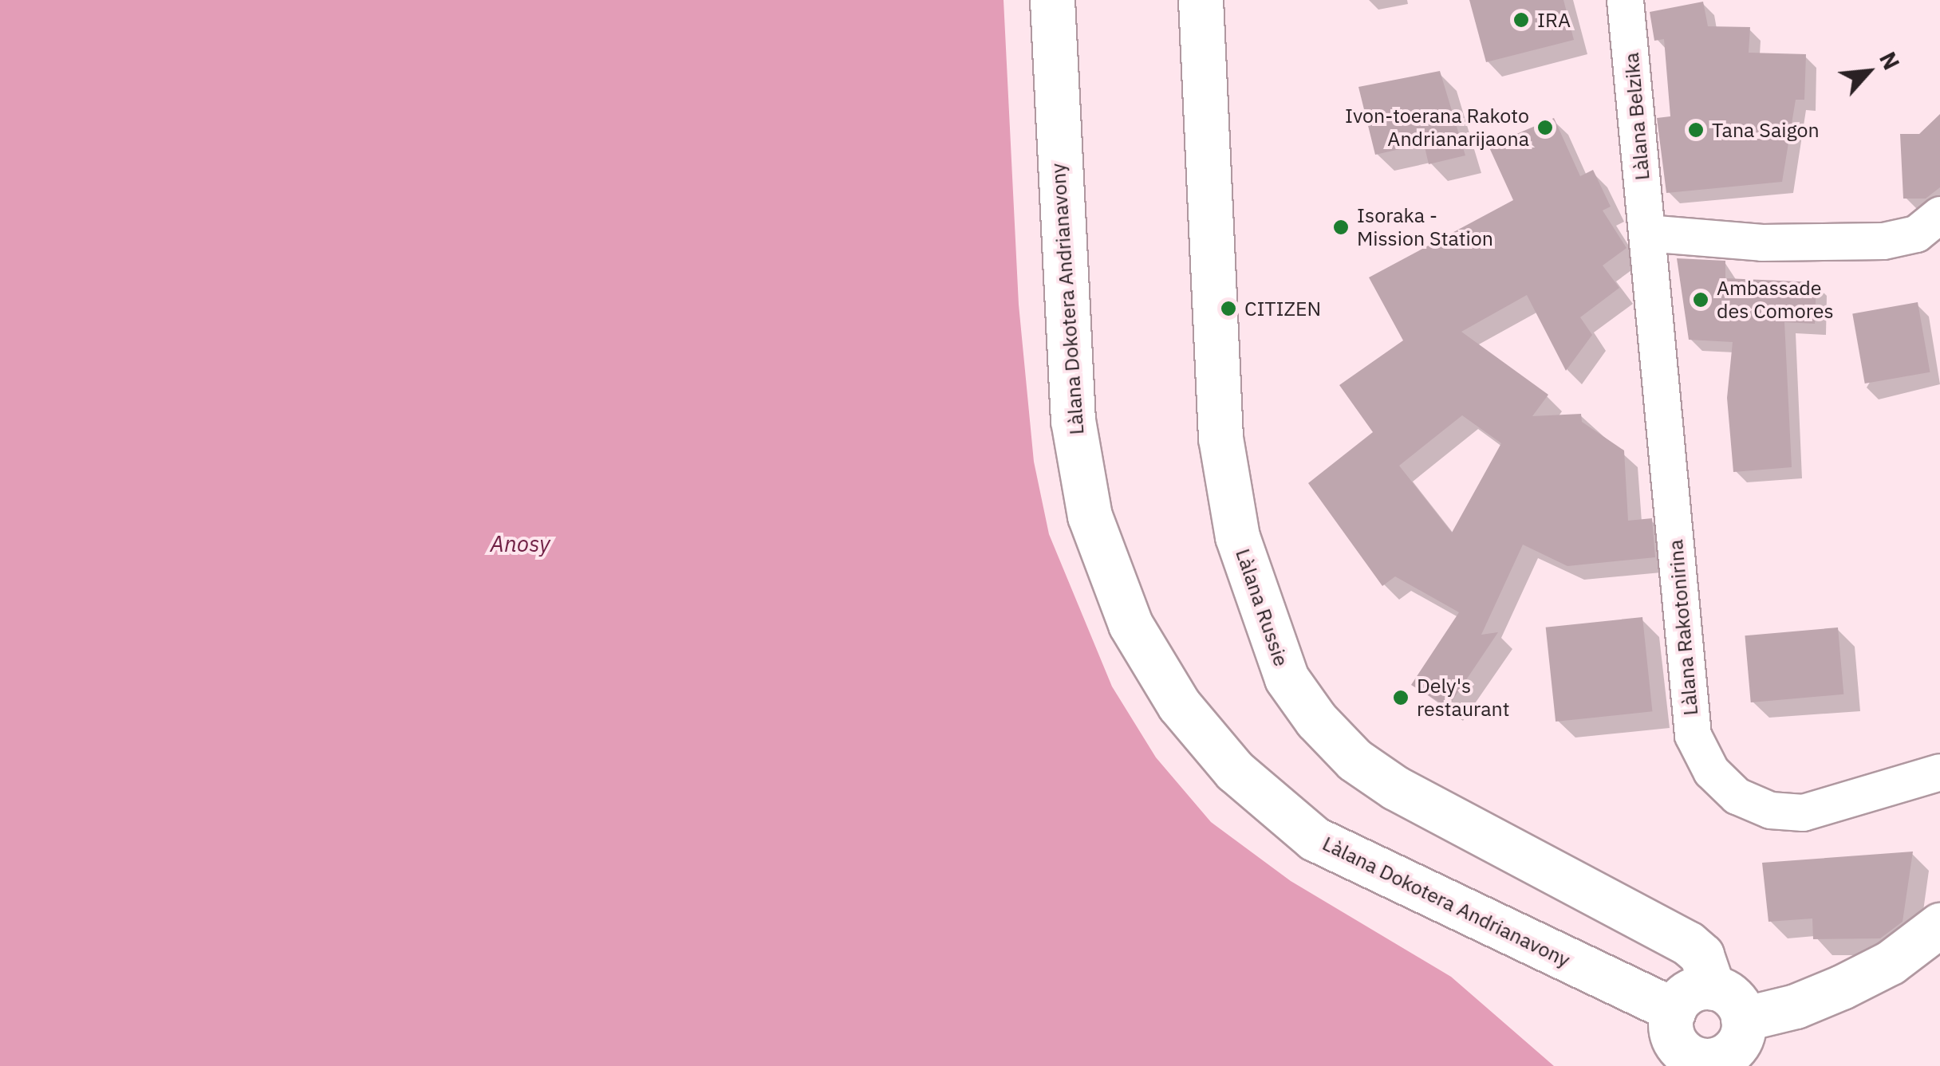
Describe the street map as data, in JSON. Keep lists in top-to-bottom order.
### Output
{
  "streets": {
    "street": [
      "Làlana Belzika",
      "Làlana Dokotera Andrianavony",
      "Làlana Russie",
      "Làlana Rakotonirina"
    ]
  },
  "crossings": [
    ["Làlana Belzika", "Làlana Rakotonirina"],
    ["Làlana Dokotera Andrianavony", "Làlana Russie"]
  ],
  "water": ["Anosy"],
  "places": [
    "IRA",
    "Ivon-toerana Rakoto Andrianarijaona",
    "Tana Saigon",
    "Isoraka - Mission Station",
    "Ambassade des Comores",
    "CITIZEN",
    "Dely's restaurant"
  ],
  "north": "top right"
}
